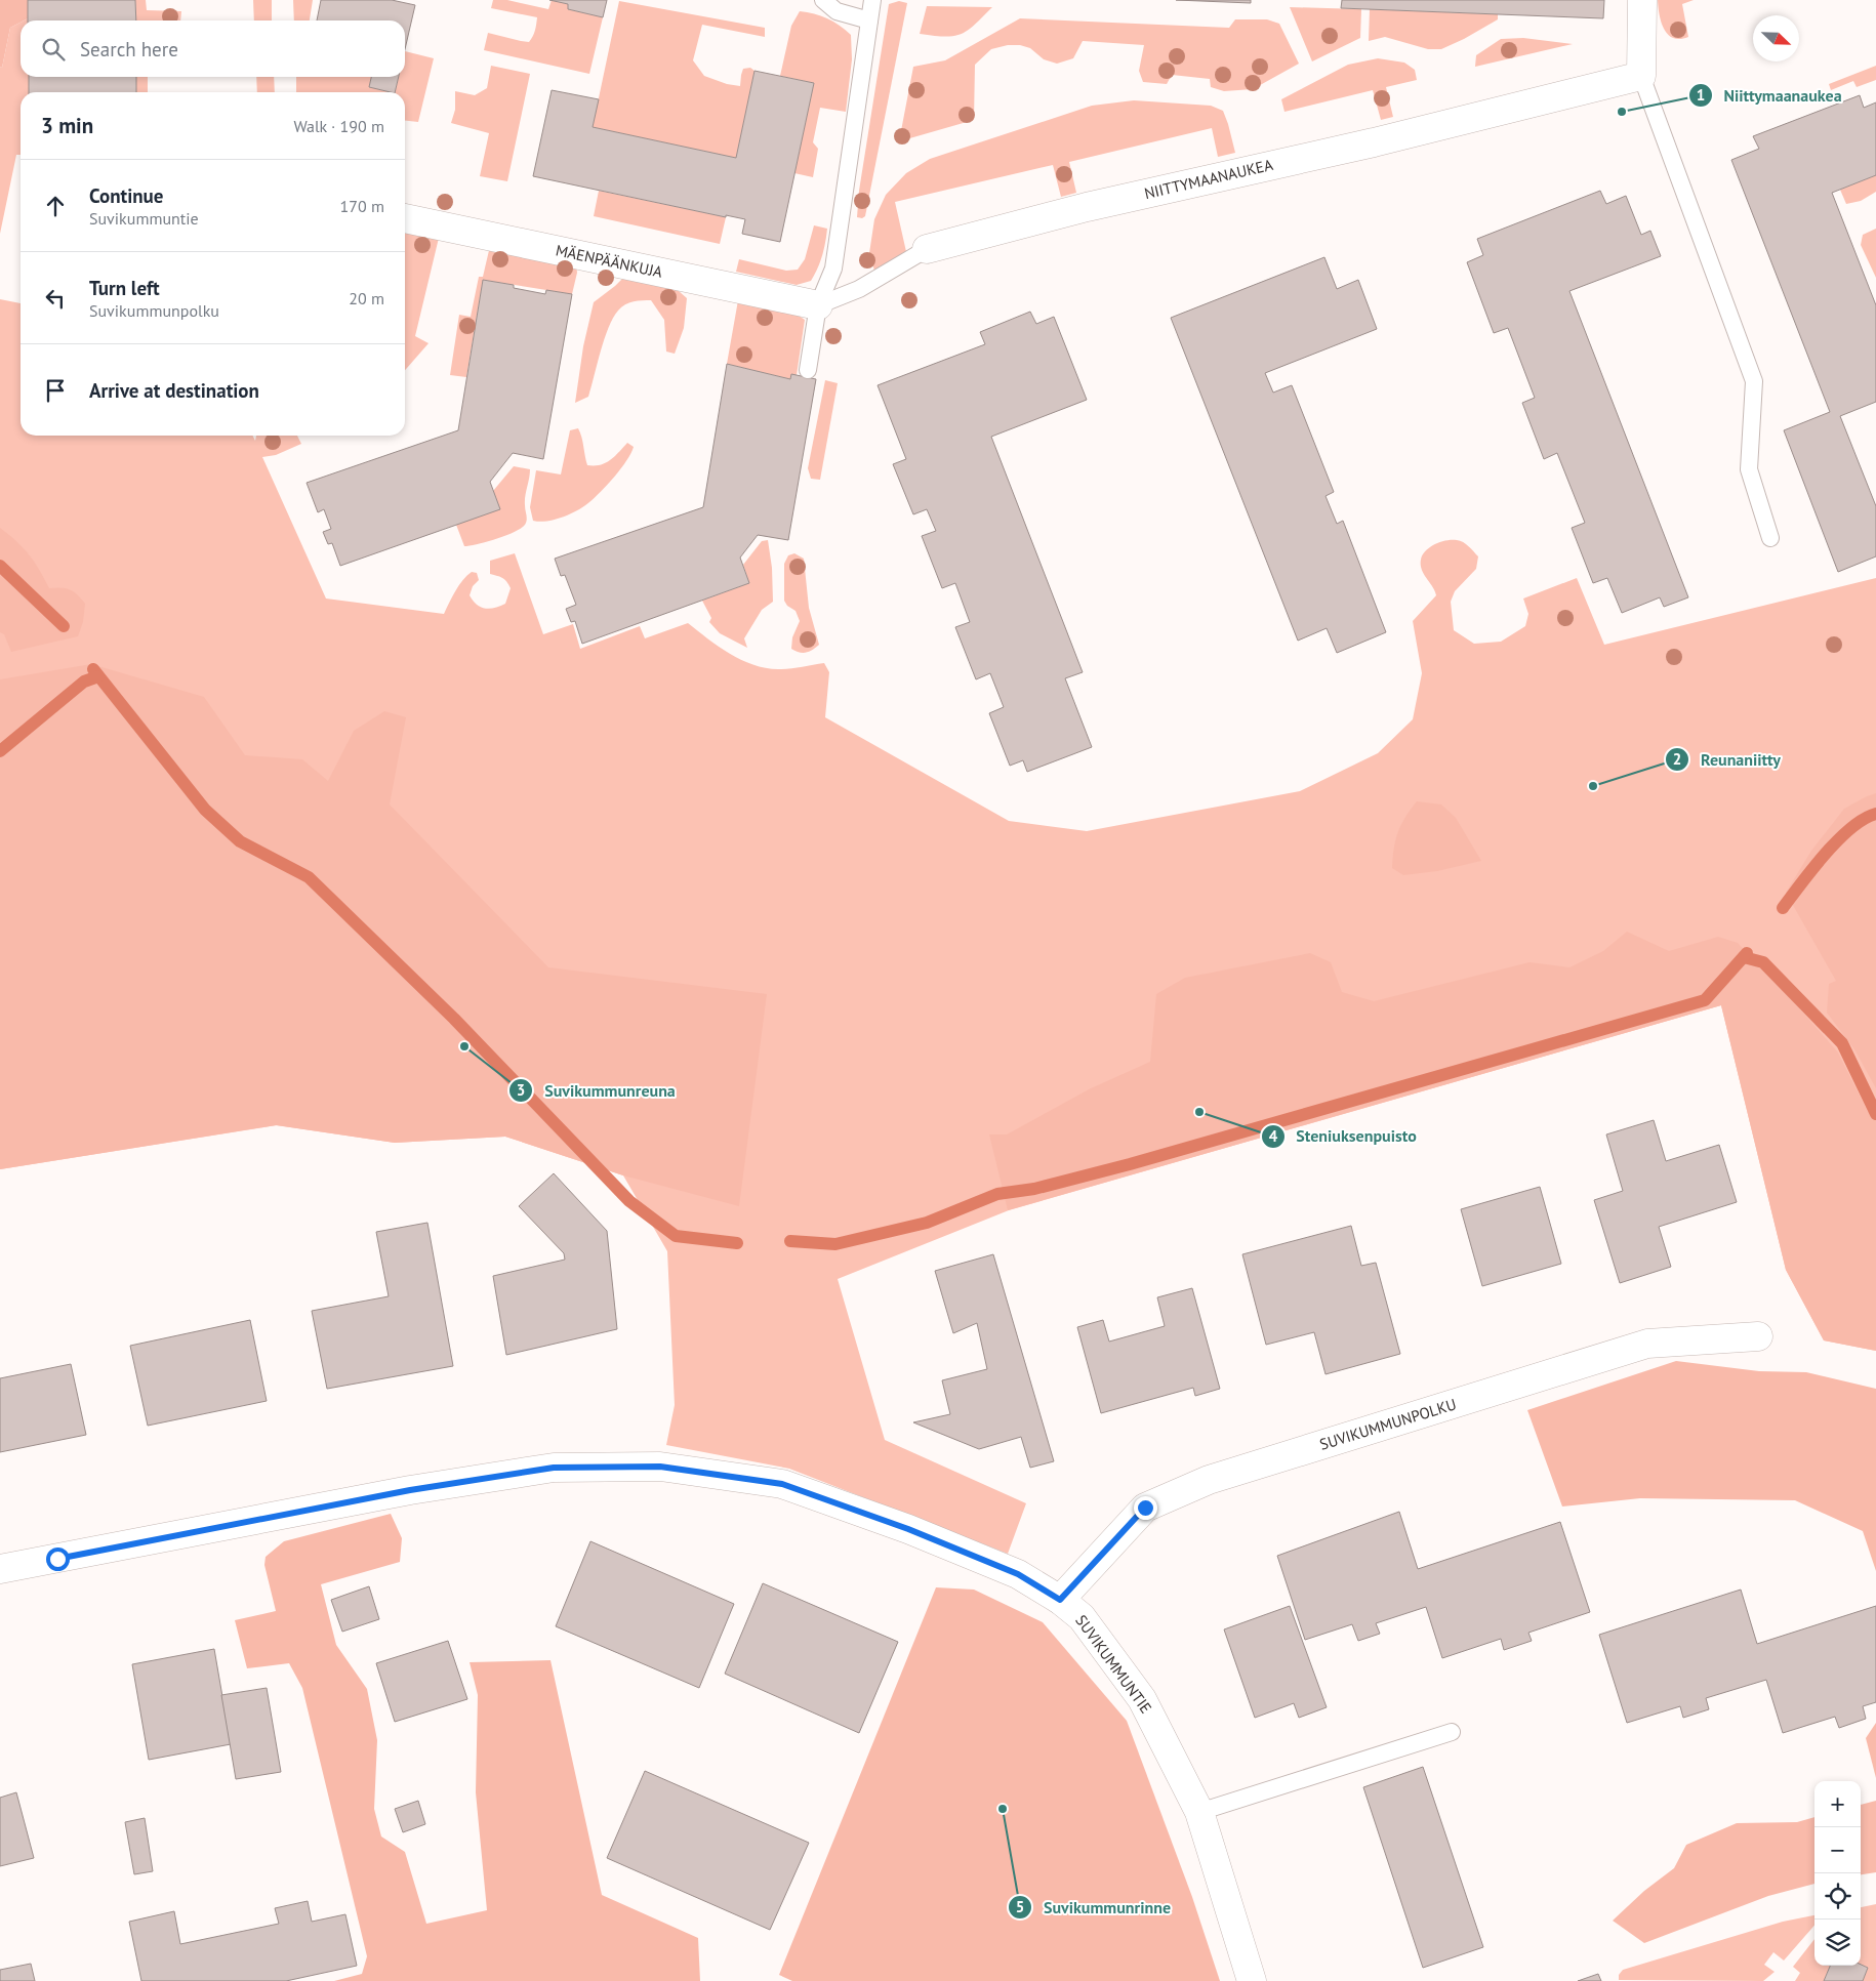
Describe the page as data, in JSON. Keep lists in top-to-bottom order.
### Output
{
  "streets": {
    "street": [
      "NIITTYMAANAUKEA",
      "MÄENPÄÄNKUJA",
      "SUVIKUMMUNPOLKU",
      "SUVIKUMMUNTIE"
    ]
  },
  "crossings": [
    ["SUVIKUMMUNPOLKU", "SUVIKUMMUNTIE"]
  ],
  "places": [
    "Niittymaanaukea",
    "Reunaniitty",
    "Suvikummunreuna",
    "Steniuksenpuisto",
    "Suvikummunrinne"
  ],
  "north": "bottom right",
  "page": {
    "search": "Search here",
    "heading": ["3 min", "Walk · 190 m"],
    "list": [
      ["Continue", "Suvikummuntie", "170 m"],
      ["Turn left", "Suvikummunpolku", "20 m"],
      "Arrive at destination"
    ],
    "map_buttons": ["+", "−"]
  }
}
